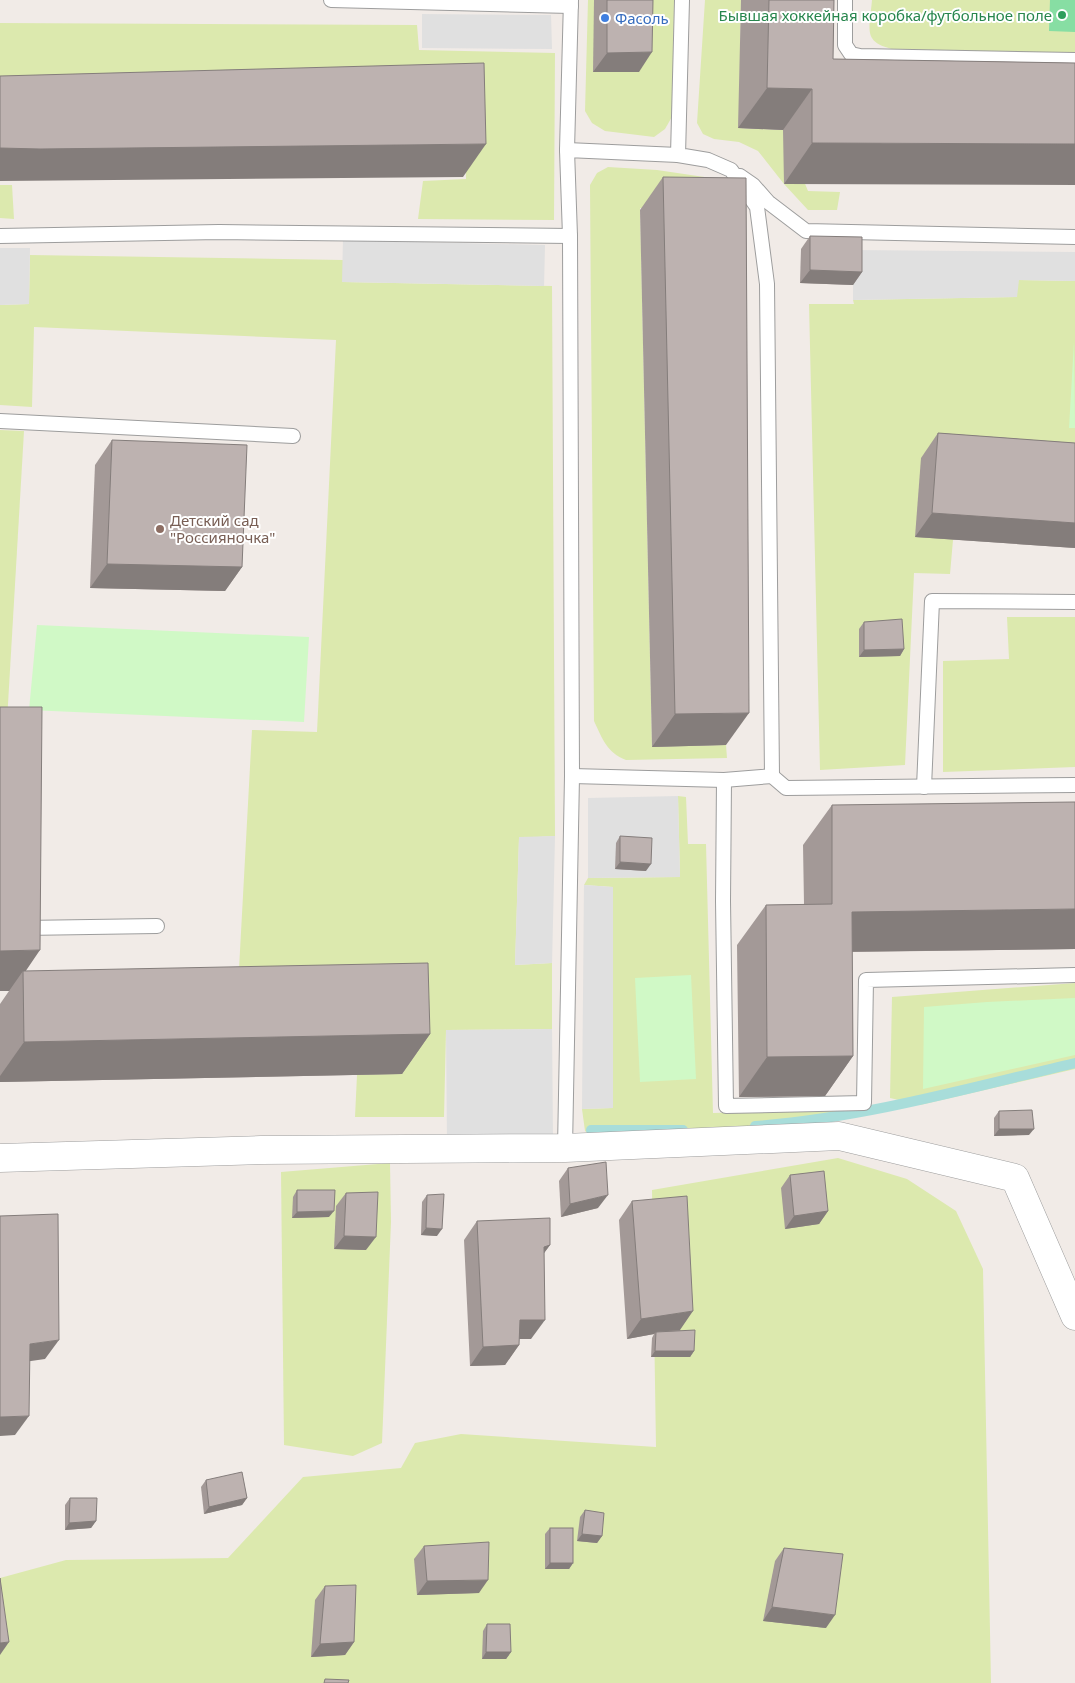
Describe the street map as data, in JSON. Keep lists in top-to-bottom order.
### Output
{
  "places": ["Бывшая хоккейная коробка/футбольное поле", "Фасоль", "Детский сад \"Россияночка\""]
}
